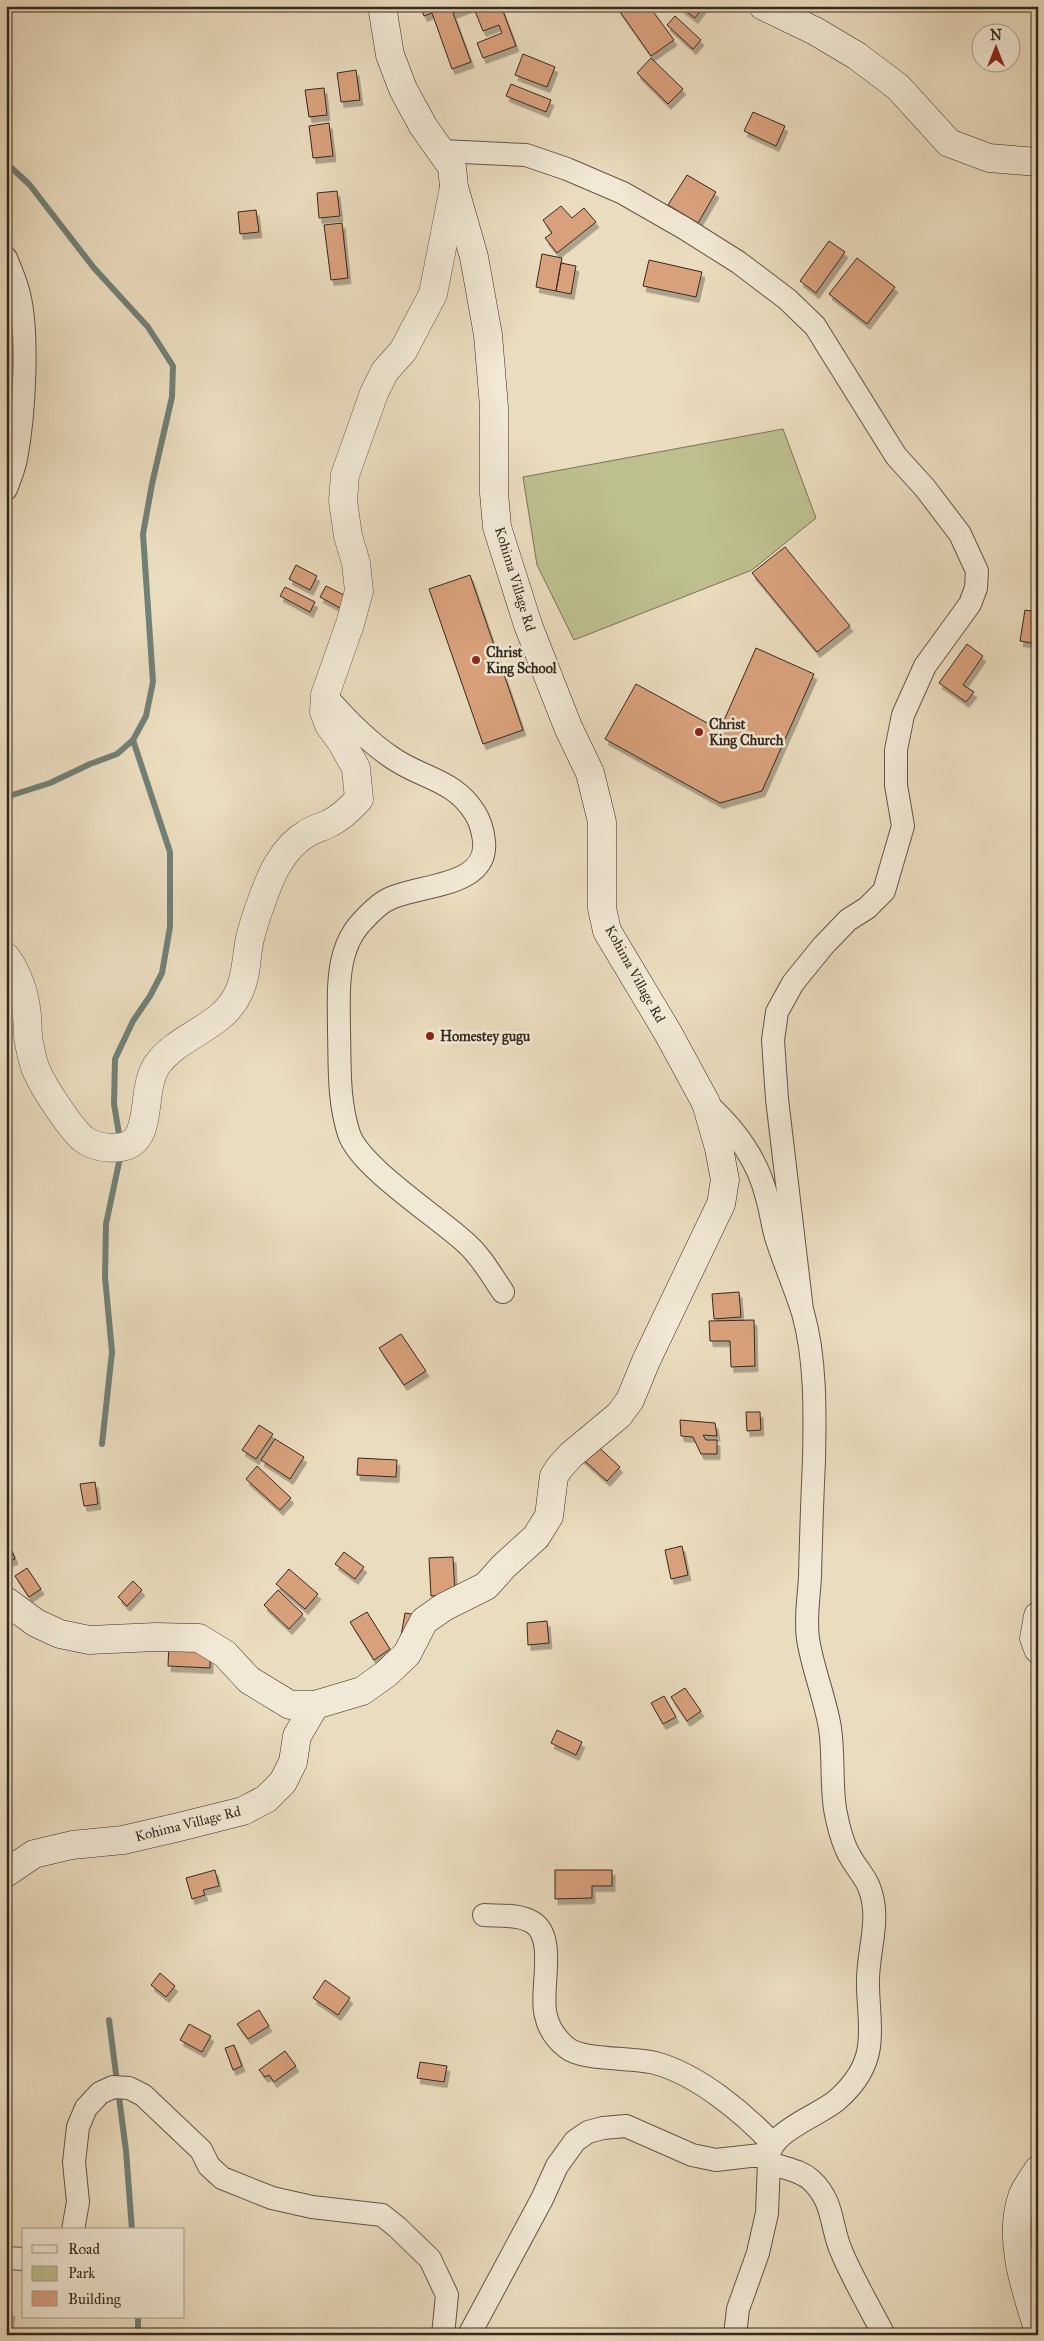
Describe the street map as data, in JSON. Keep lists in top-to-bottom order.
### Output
{
  "streets": {
    "main road": ["Kohima Village Rd"]
  },
  "places": ["Christ King School", "Christ King Church", "Homestey gugu"],
  "legend": ["Road", "Park", "Building"],
  "north": "top"
}
